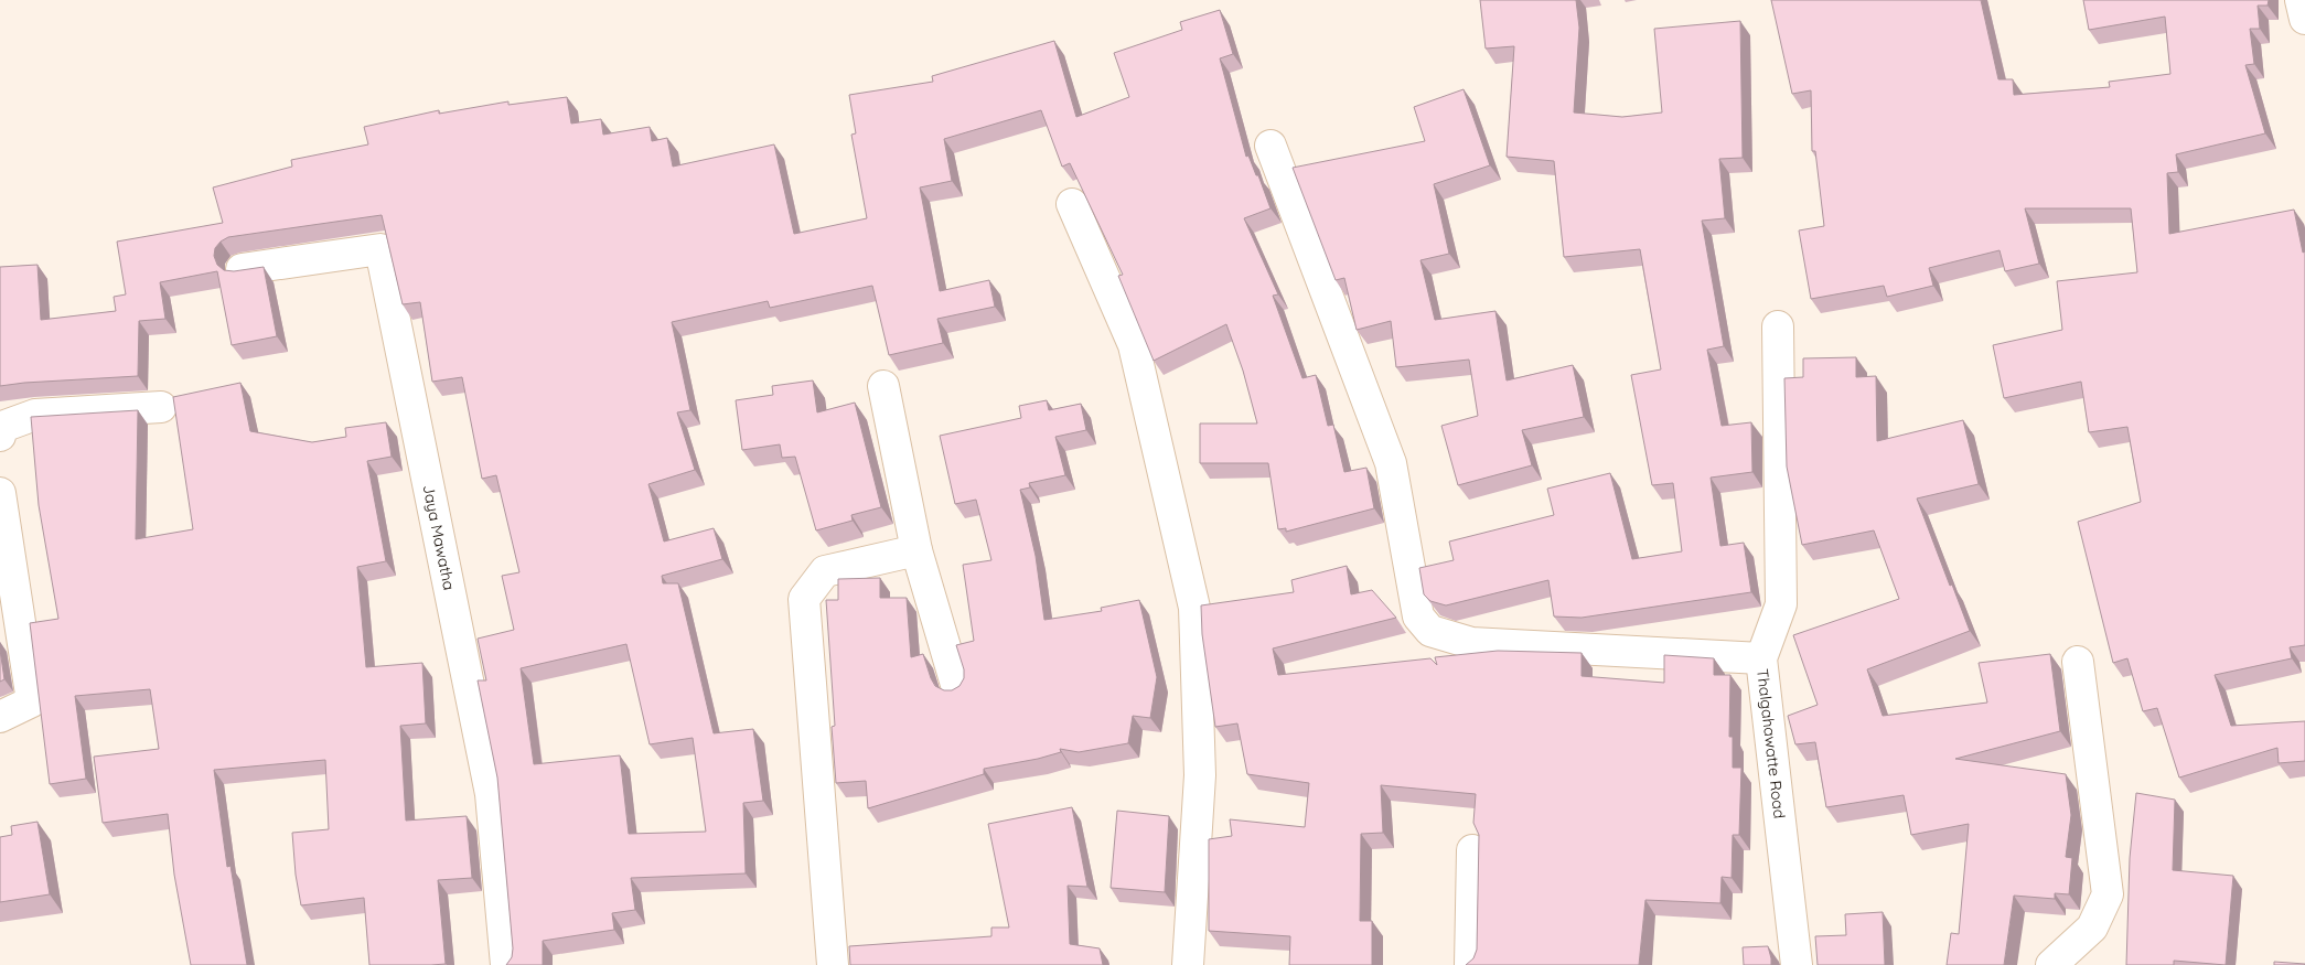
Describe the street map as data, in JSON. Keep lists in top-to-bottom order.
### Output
{
  "streets": {
    "street": ["Jaya Mawatha", "Thalgahawatte Road"]
  }
}
